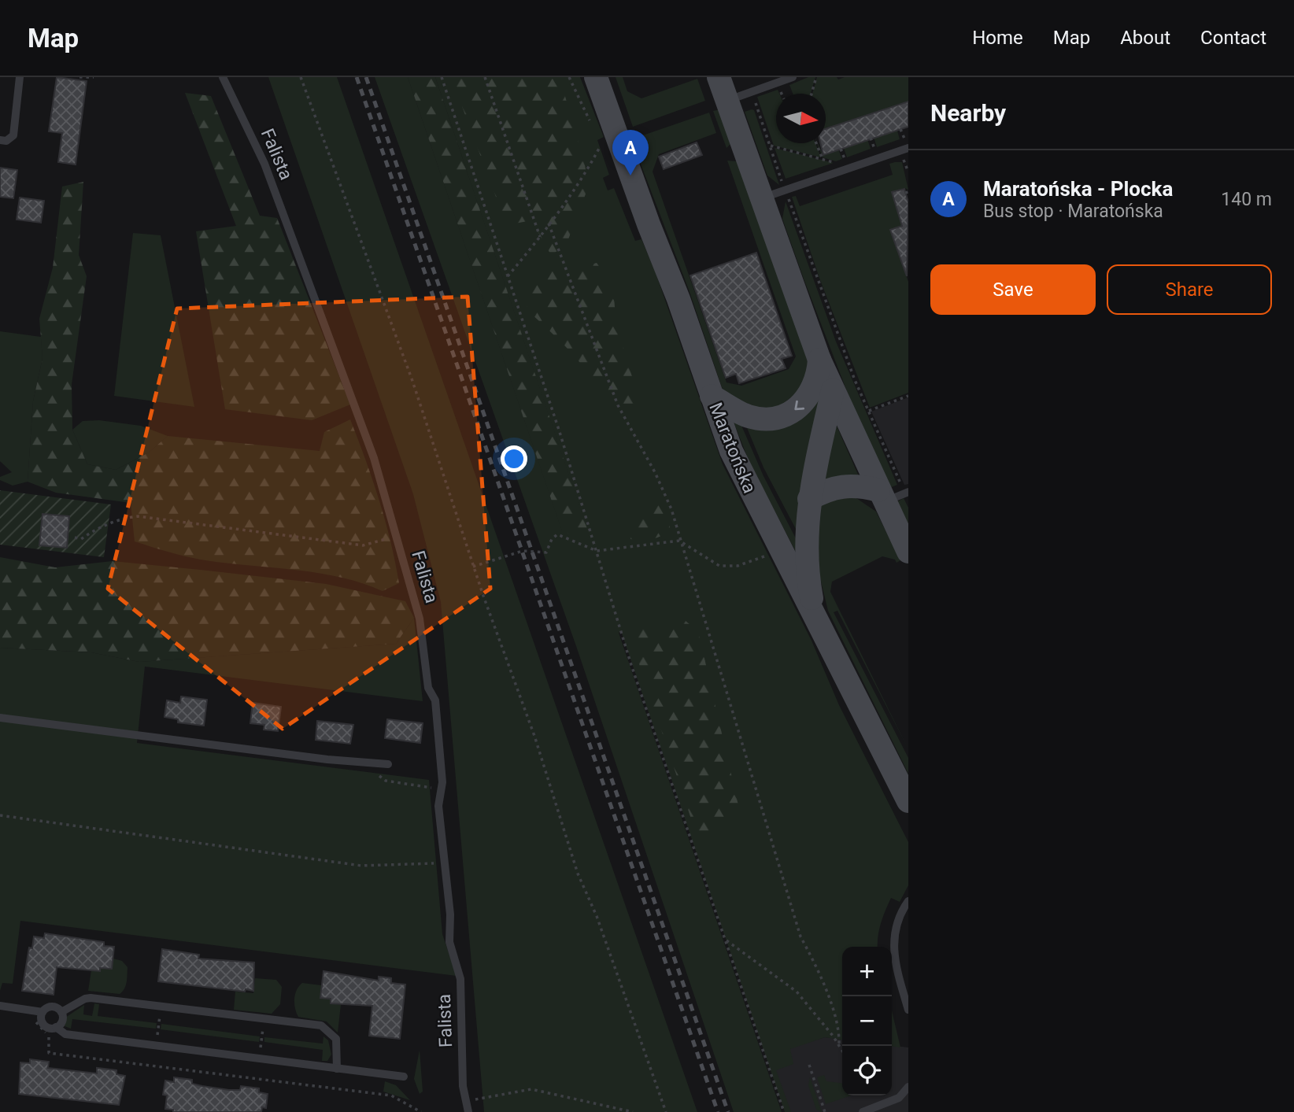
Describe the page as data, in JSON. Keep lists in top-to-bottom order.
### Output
{
  "streets": {
    "street": ["Maratońska"],
    "lane": ["Falista"]
  },
  "north": "right",
  "page": {
    "header": "Map",
    "nav": [
      "Home",
      "Map",
      "About",
      "Contact"
    ],
    "heading": "Nearby",
    "pins": "A",
    "list": [
      {
        "mark": "A",
        "name": "Maratońska - Plocka",
        "note": "Bus stop · Maratońska",
        "value": "140 m"
      }
    ],
    "buttons": ["Save", "Share"],
    "map_buttons": ["+", "−"]
  }
}
